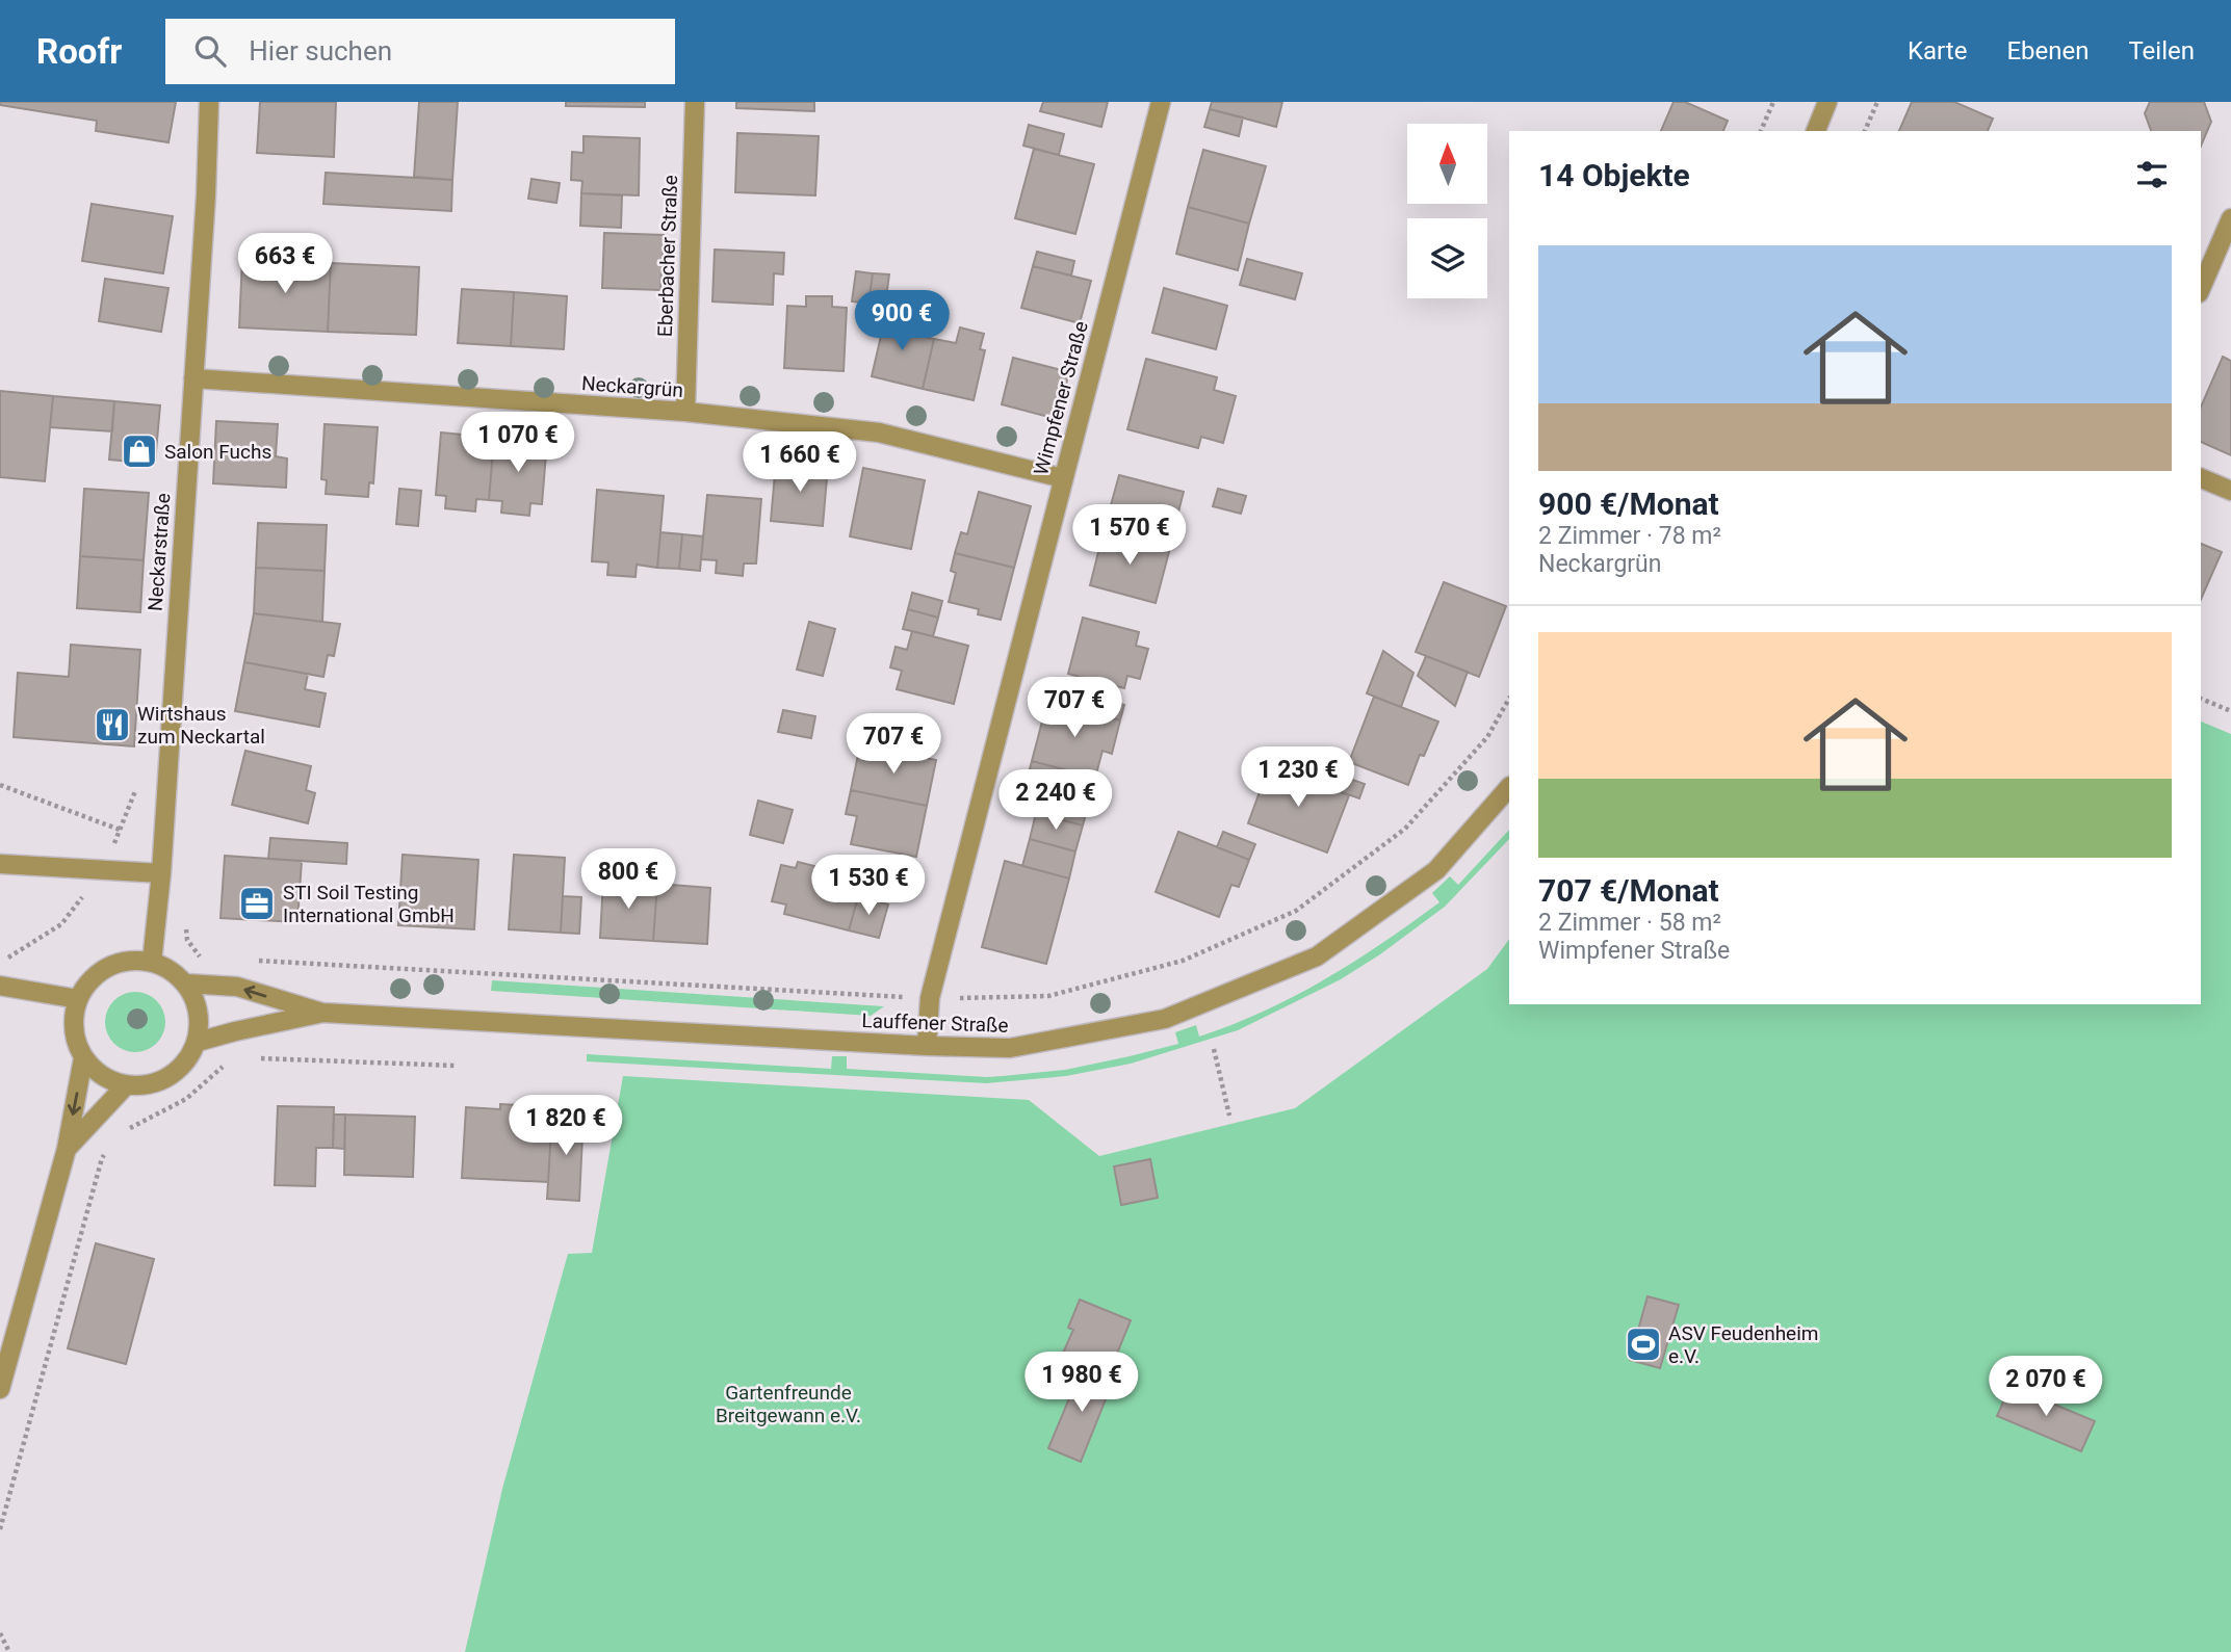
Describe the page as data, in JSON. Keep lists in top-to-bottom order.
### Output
{
  "streets": {
    "street": [
      "Eberbacher Straße",
      "Neckargrün",
      "Wimpfener Straße",
      "Neckarstraße",
      "Lauffener Straße"
    ]
  },
  "crossings": [
    ["Eberbacher Straße", "Neckargrün"],
    ["Neckargrün", "Wimpfener Straße"],
    ["Neckargrün", "Neckarstraße"],
    ["Wimpfener Straße", "Lauffener Straße"],
    ["Neckarstraße", "Lauffener Straße"]
  ],
  "parks": ["Gartenfreunde Breitgewann e.V."],
  "places": {
    "shop": ["Salon Fuchs"],
    "restaurant": ["Wirtshaus zum Neckartal"],
    "office": ["STI Soil Testing International GmbH"],
    "sports": ["ASV Feudenheim e.V."]
  },
  "north": "top",
  "page": {
    "header": "Roofr",
    "search": "Hier suchen",
    "nav": ["Karte", "Ebenen", "Teilen"],
    "heading": "14 Objekte",
    "list": [
      {
        "name": "900 €/Monat",
        "note": "2 Zimmer · 78 m² · Neckargrün"
      },
      {
        "name": "707 €/Monat",
        "note": "2 Zimmer · 58 m² · Wimpfener Straße"
      }
    ],
    "price": [
      "663 €",
      "900 €",
      "1 070 €",
      "1 660 €",
      "1 570 €",
      "707 €",
      "707 €",
      "1 230 €",
      "2 240 €",
      "800 €",
      "1 530 €",
      "1 820 €",
      "1 980 €",
      "2 070 €"
    ]
  }
}
